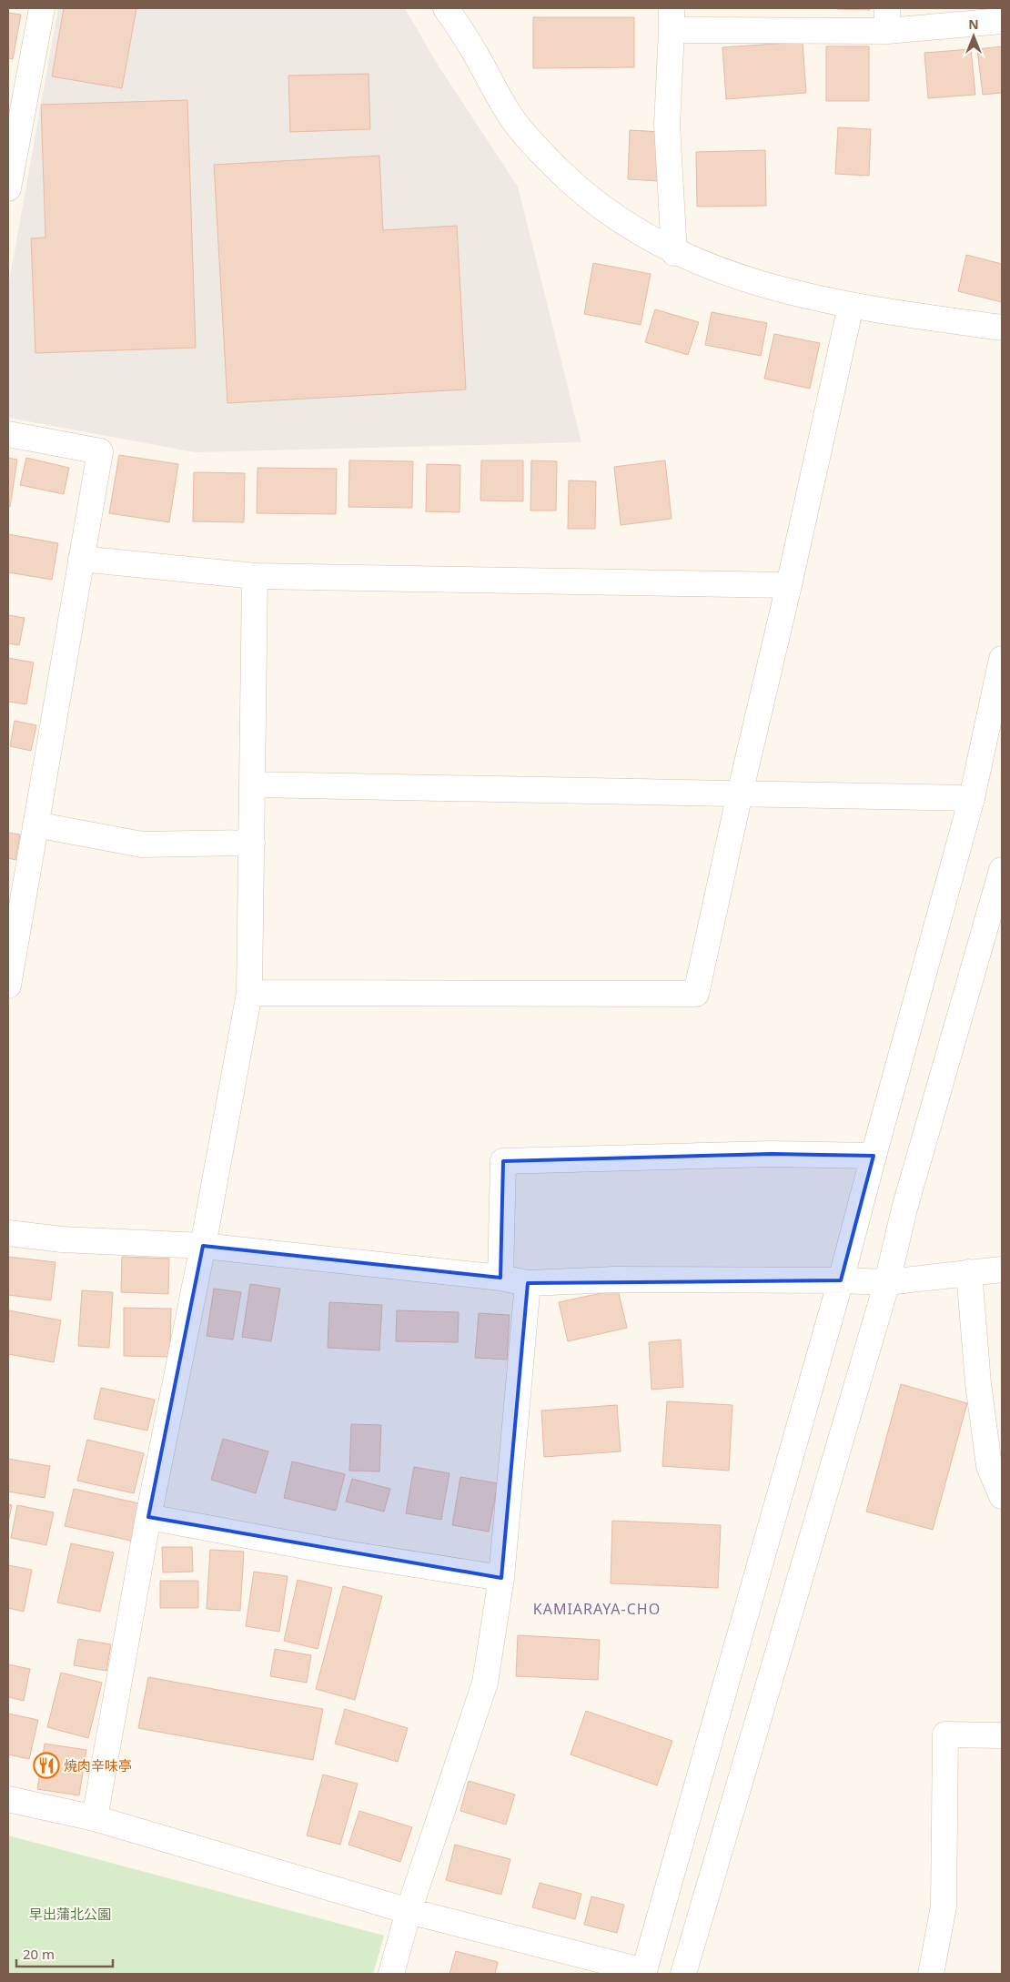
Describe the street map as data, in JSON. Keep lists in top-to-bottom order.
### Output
{
  "districts": ["KAMIARAYA-CHO"],
  "parks": ["早出蒲北公園"],
  "places": {
    "restaurant": ["焼肉辛味亭"]
  },
  "scale_bar": "20 m",
  "north": "top"
}
